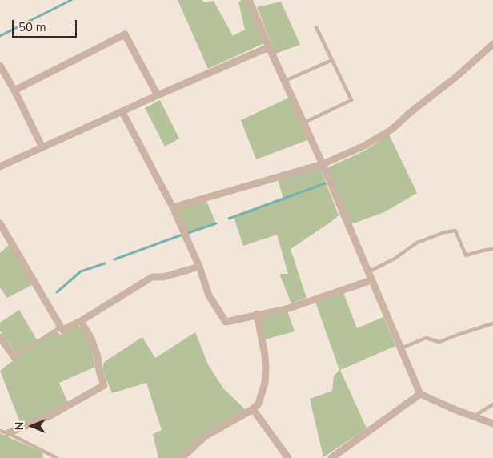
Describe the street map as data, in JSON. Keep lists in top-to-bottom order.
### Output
{
  "scale_bar": "50 m",
  "north": "left"
}
